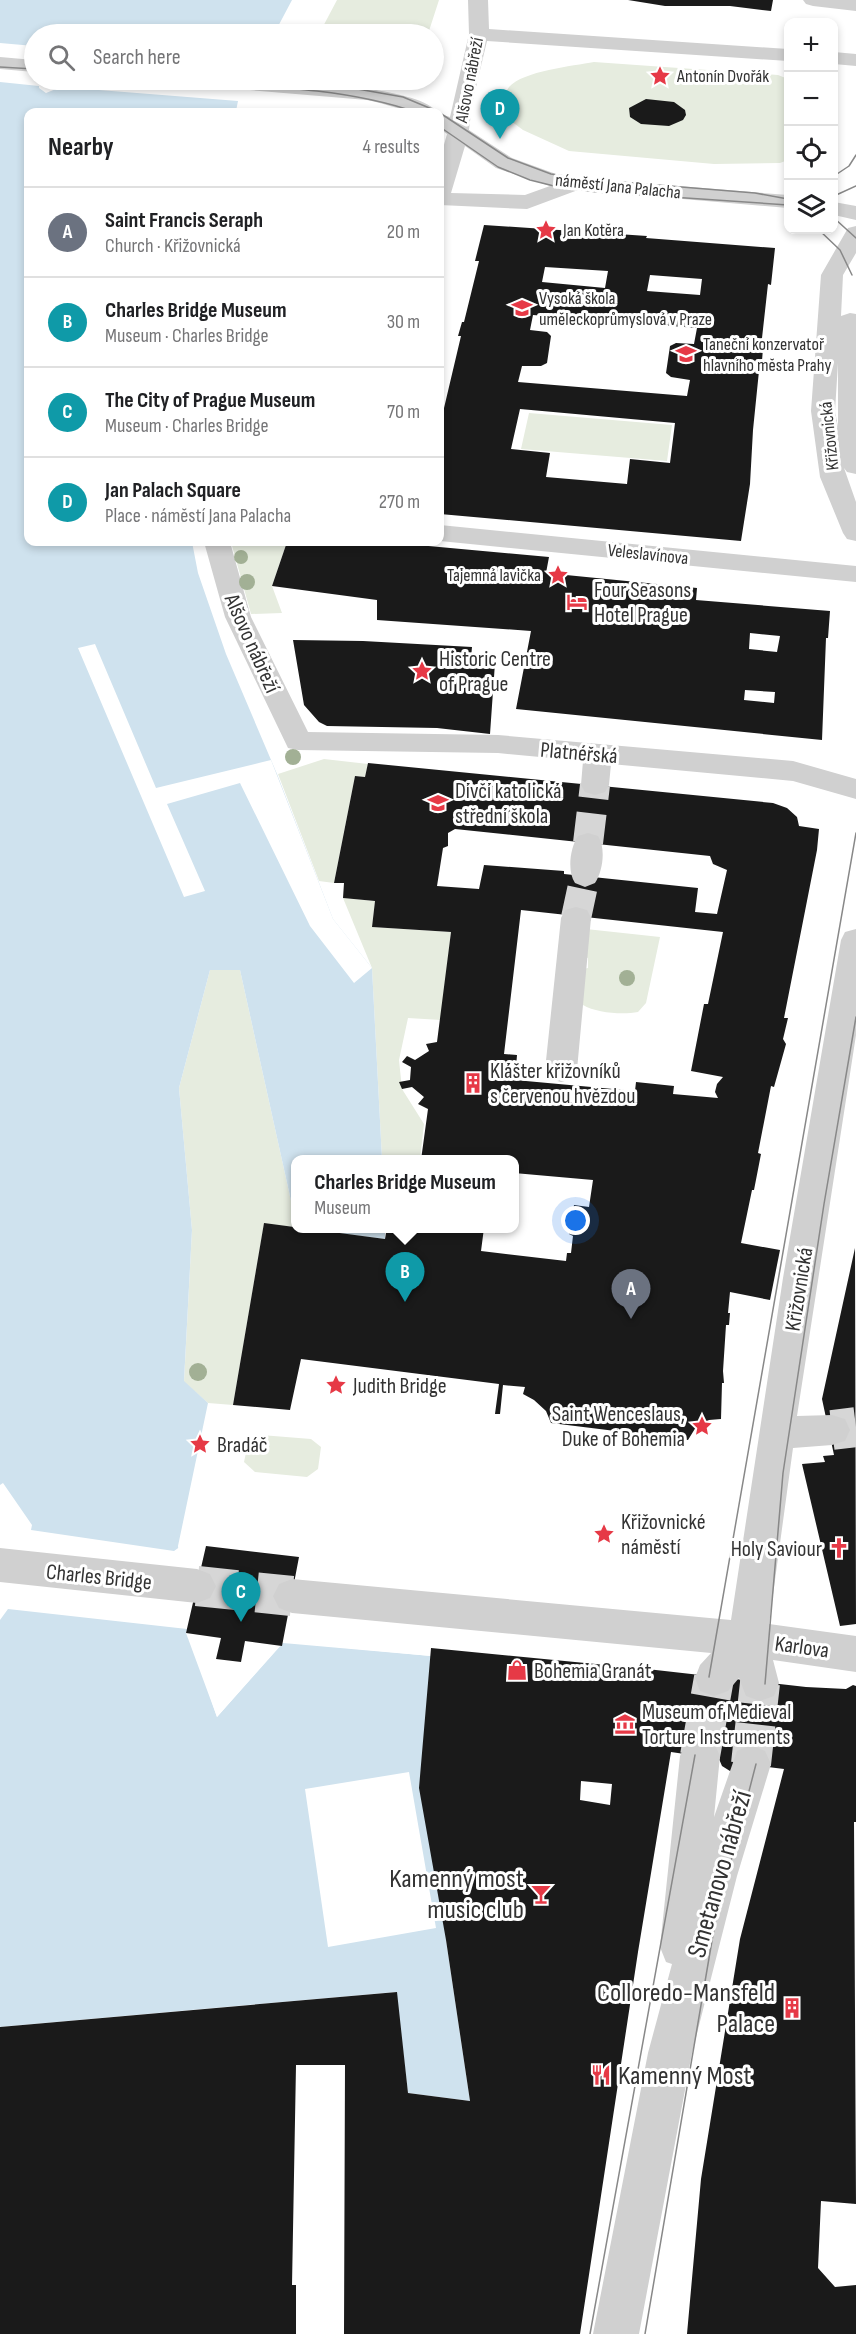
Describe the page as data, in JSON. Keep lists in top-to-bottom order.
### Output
{
  "streets": {
    "street": [
      "Alšovo nábřeží",
      "náměstí Jana Palacha",
      "Křižovnická",
      "Veleslavínova",
      "Platnéřská",
      "Charles Bridge",
      "Karlova",
      "Smetanovo nábřeží"
    ]
  },
  "crossings": [
    ["Alšovo nábřeží", "náměstí Jana Palacha"],
    ["Alšovo nábřeží", "Platnéřská"],
    ["Křižovnická", "Karlova"]
  ],
  "places": {
    "place": [
      "Antonín Dvořák",
      "Jan Kotěra",
      "Tajemná lavička",
      "Historic Centre of Prague",
      "Judith Bridge",
      "Saint Wenceslaus, Duke of Bohemia",
      "Bradáč",
      "Křižovnické náměstí"
    ],
    "school or university": ["Vysoká škola uměleckoprůmyslová v Praze", "Taneční konzervatoř hlavního města Prahy", "Dívčí katolická střední škola"],
    "hotel": ["Four Seasons Hotel Prague"],
    "building": ["Klášter křižovníků s červenou hvězdou", "Colloredo-Mansfeld Palace"],
    "church": ["Holy Saviour"],
    "shop": ["Bohemia Granát"],
    "museum": ["Museum of Medieval Torture Instruments"],
    "bar": ["Kamenný most music club"],
    "restaurant": ["Kamenný Most"]
  },
  "page": {
    "map_buttons": ["+", "−"],
    "search": "Search here",
    "pins": [
      "D",
      "B",
      "A",
      "C"
    ],
    "heading": ["Nearby", "4 results"],
    "list": [
      {
        "mark": "A",
        "name": "Saint Francis Seraph",
        "note": "Church · Křižovnická",
        "value": "20 m"
      },
      {
        "mark": "B",
        "name": "Charles Bridge Museum",
        "note": "Museum · Charles Bridge",
        "value": "30 m"
      },
      {
        "mark": "C",
        "name": "The City of Prague Museum",
        "note": "Museum · Charles Bridge",
        "value": "70 m"
      },
      {
        "mark": "D",
        "name": "Jan Palach Square",
        "note": "Place · náměstí Jana Palacha",
        "value": "270 m"
      }
    ],
    "popup": ["Charles Bridge Museum", "Museum"]
  }
}
